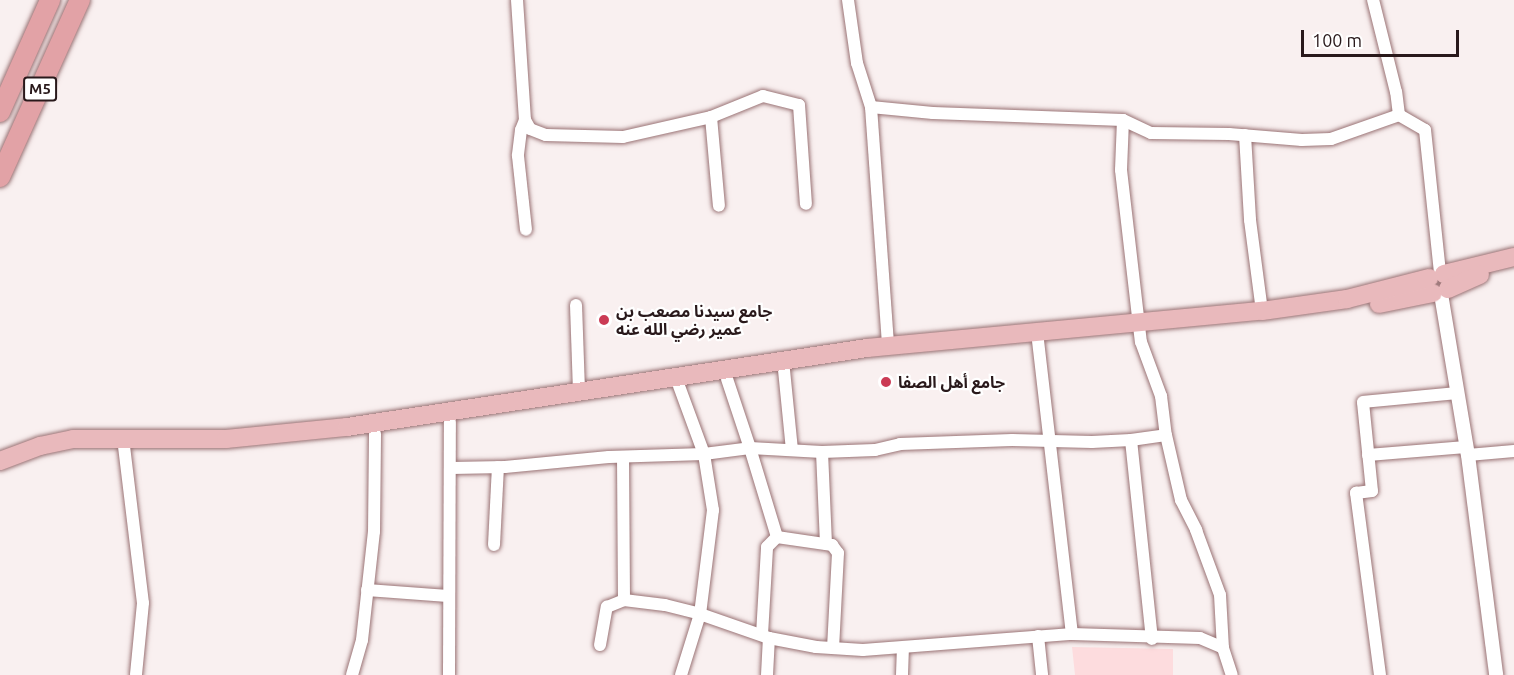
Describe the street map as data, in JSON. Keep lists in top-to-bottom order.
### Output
{
  "streets": {
    "highway": ["M5"]
  },
  "places": ["جامع سيدنا مصعب بن عمير رضي الله عنه", "جامع أهل الصفا"],
  "scale_bar": "100 m"
}
